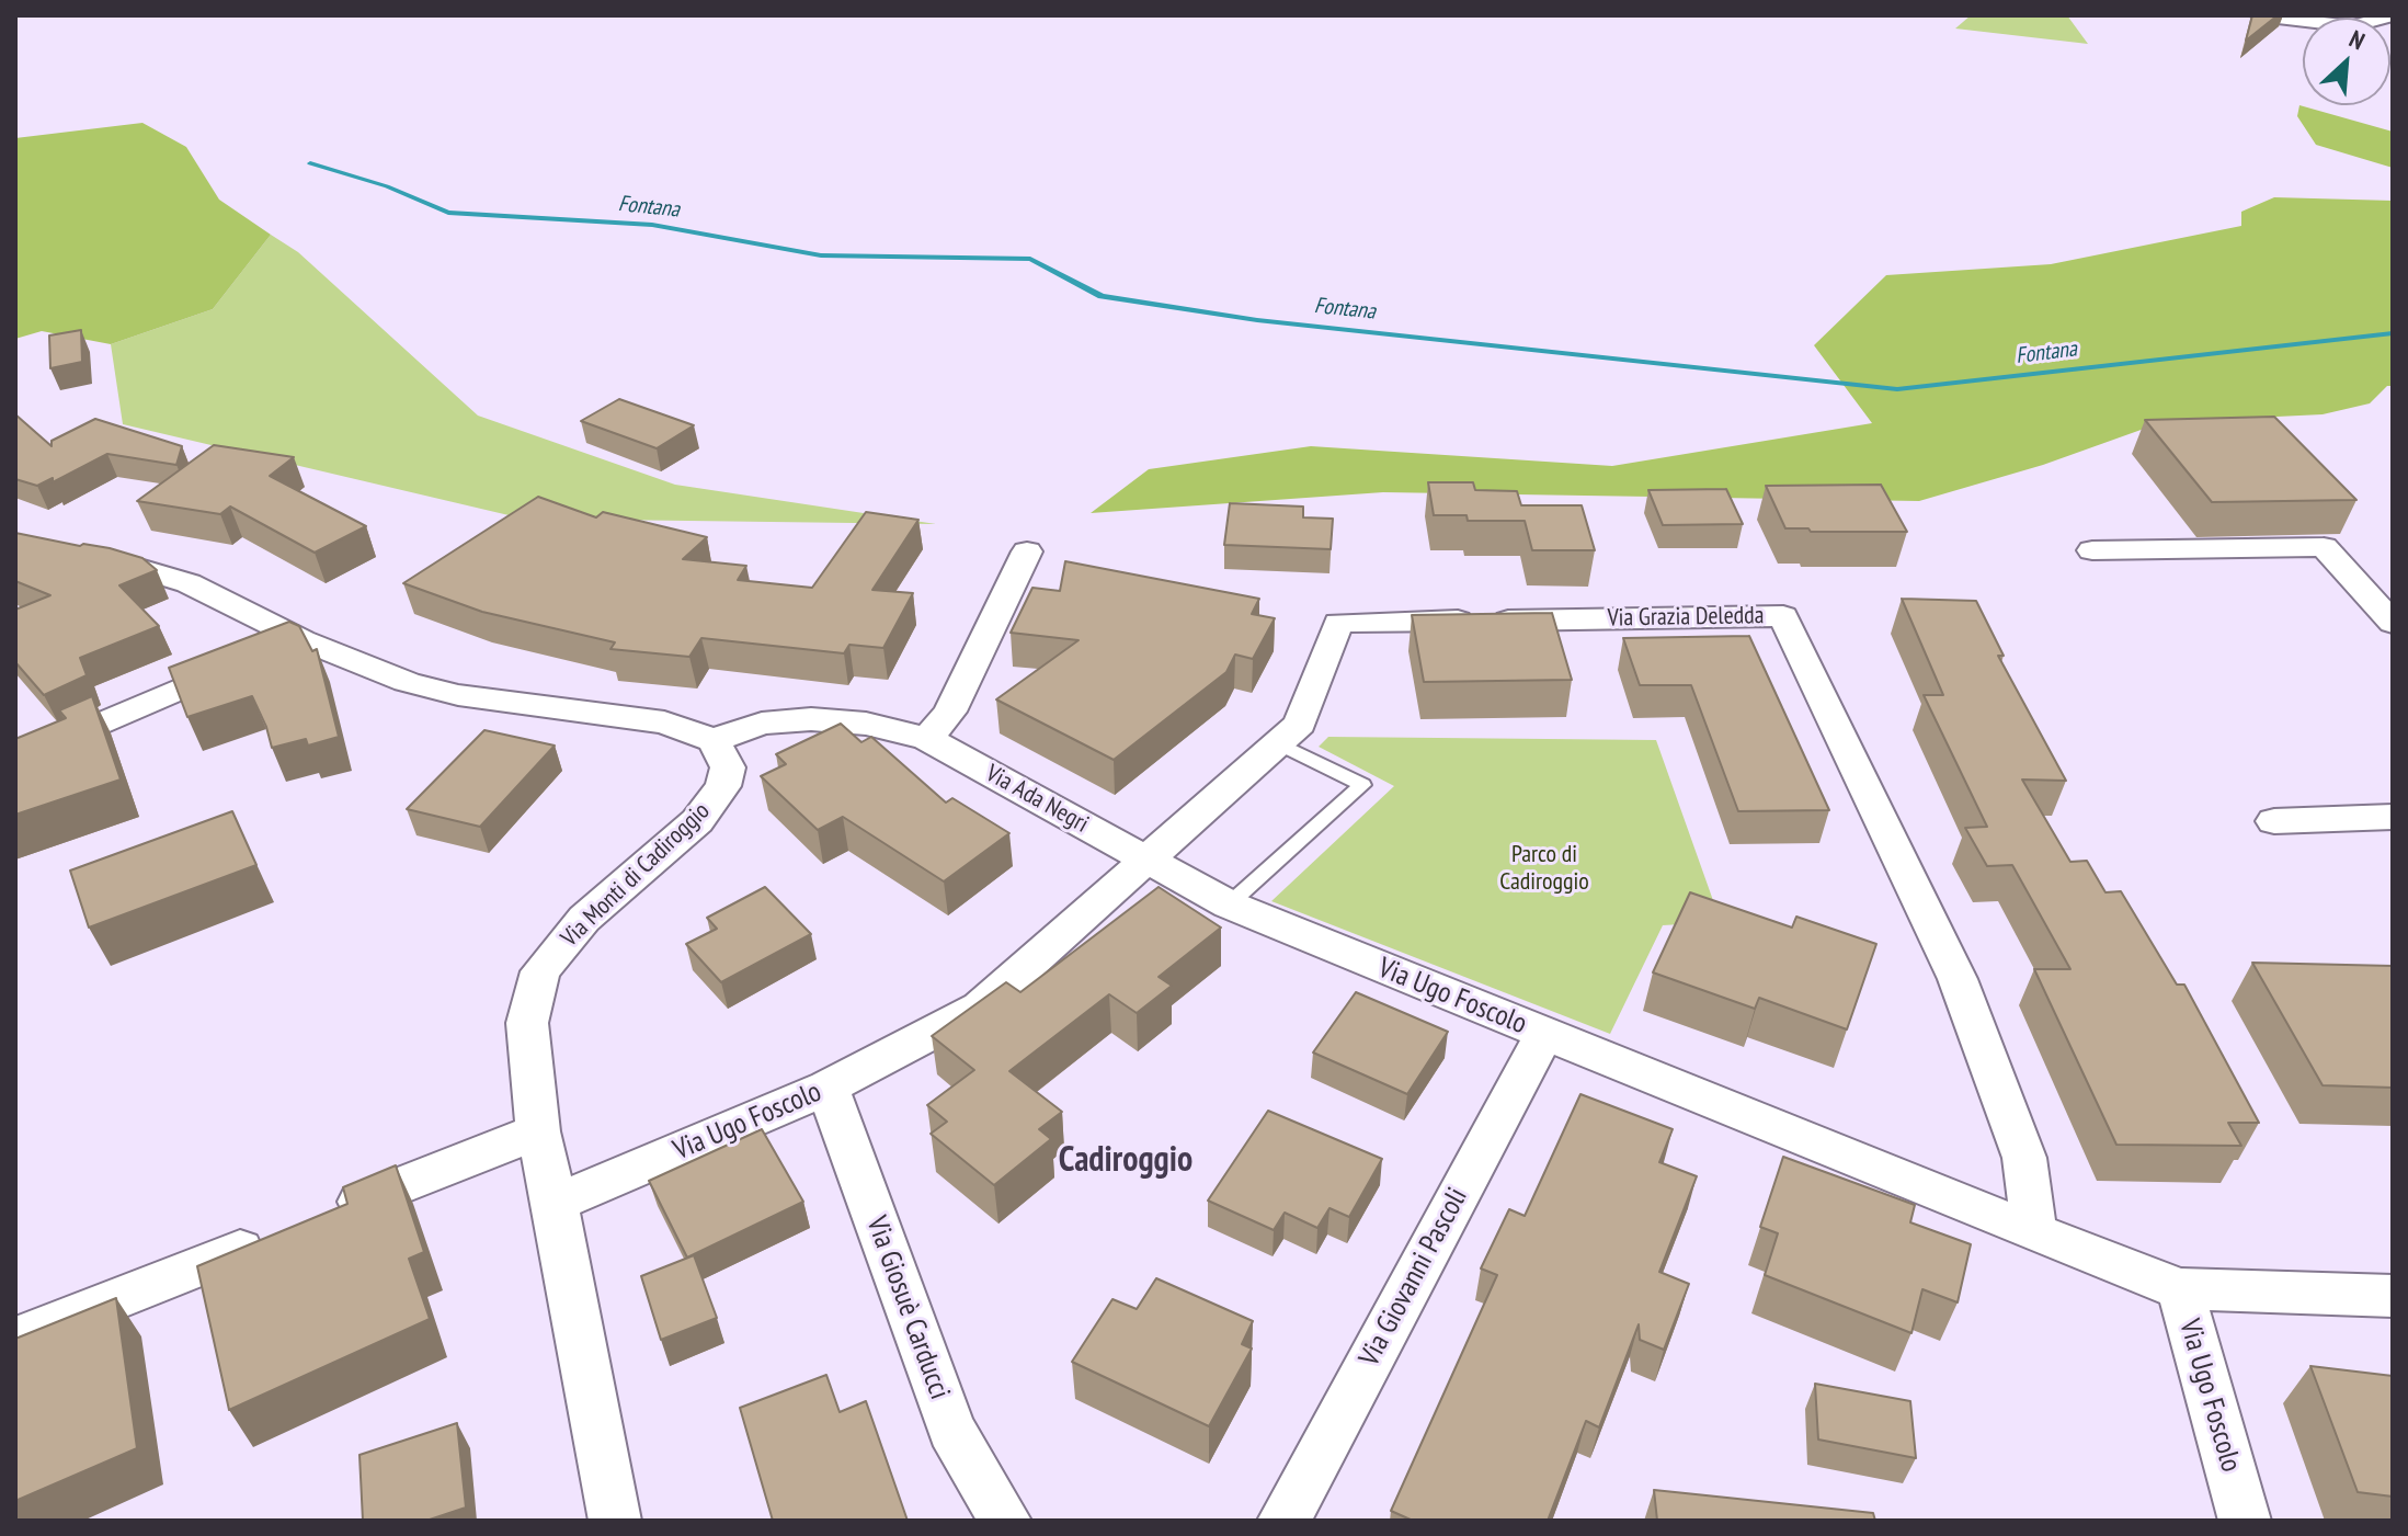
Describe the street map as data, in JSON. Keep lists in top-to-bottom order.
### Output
{
  "streets": {
    "street": [
      "Via Grazia Deledda",
      "Via Ada Negri",
      "Via Monti di Cadiroggio",
      "Via Ugo Foscolo",
      "Via Giovanni Pascoli",
      "Via Giosuè Carducci"
    ]
  },
  "crossings": [
    ["Via Grazia Deledda", "Via Ada Negri"],
    ["Via Grazia Deledda", "Via Ugo Foscolo"],
    ["Via Ada Negri", "Via Monti di Cadiroggio"],
    ["Via Ada Negri", "Via Ugo Foscolo"],
    ["Via Monti di Cadiroggio", "Via Ugo Foscolo"],
    ["Via Ugo Foscolo", "Via Giovanni Pascoli"],
    ["Via Ugo Foscolo", "Via Giosuè Carducci"]
  ],
  "districts": ["Cadiroggio"],
  "water": ["Fontana"],
  "parks": ["Parco di Cadiroggio"],
  "north": "top right"
}
